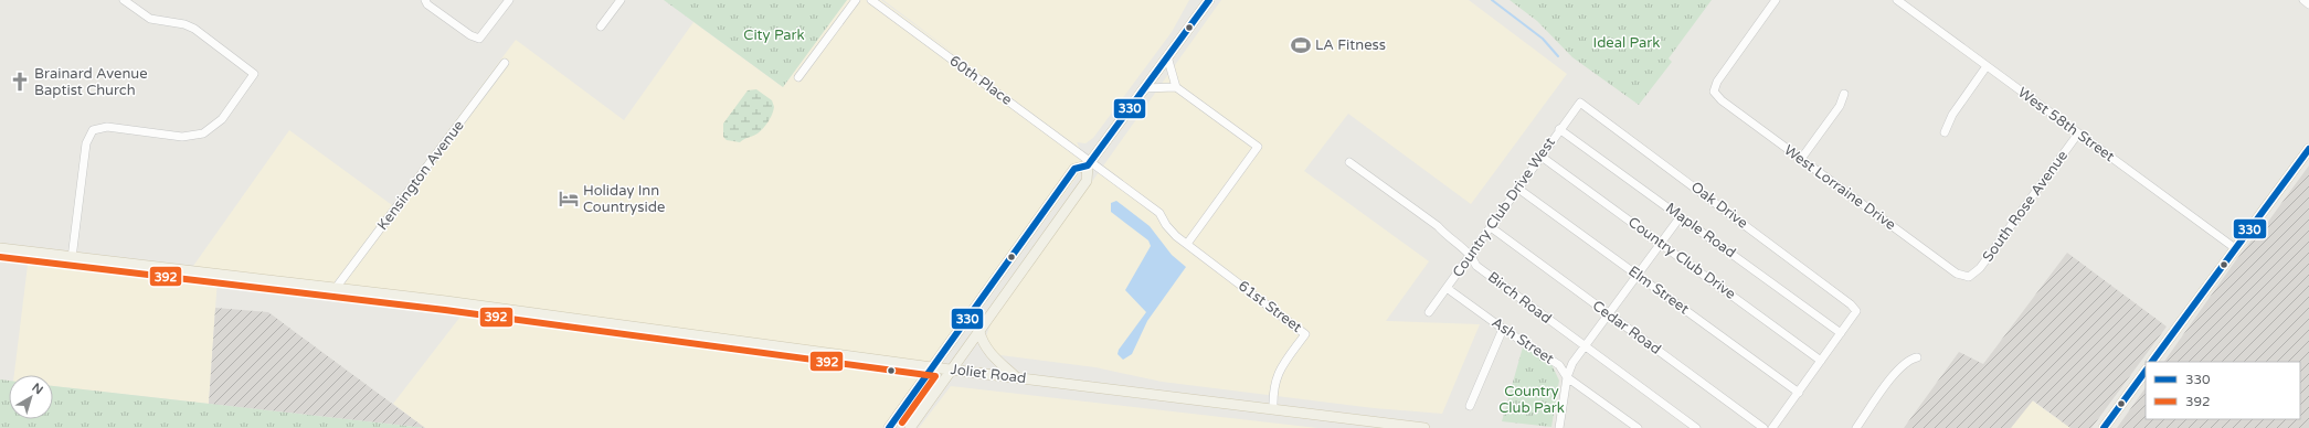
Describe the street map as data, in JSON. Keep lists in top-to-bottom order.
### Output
{
  "streets": {
    "main road": ["Joliet Road"],
    "street": [
      "60th Place",
      "West 58th Street",
      "Kensington Avenue",
      "West Lorraine Drive",
      "Oak Drive",
      "South Rose Avenue",
      "Country Club Drive West",
      "Maple Road",
      "Country Club Drive",
      "Elm Street",
      "Birch Road",
      "61st Street",
      "Cedar Road",
      "Ash Street"
    ]
  },
  "crossings": [
    ["60th Place", "61st Street"],
    ["West 58th Street", "South Rose Avenue"],
    ["Kensington Avenue", "Joliet Road"],
    ["West Lorraine Drive", "South Rose Avenue"],
    ["Oak Drive", "Country Club Drive West"],
    ["Oak Drive", "Maple Road"],
    ["Country Club Drive West", "Maple Road"],
    ["Country Club Drive West", "Country Club Drive"],
    ["Country Club Drive West", "Elm Street"],
    ["Country Club Drive West", "Birch Road"],
    ["Country Club Drive West", "Cedar Road"],
    ["Country Club Drive West", "Ash Street"],
    ["61st Street", "Joliet Road"]
  ],
  "parks": ["City Park", "Ideal Park", "Country Club Park"],
  "places": {
    "sports": ["LA Fitness"],
    "church": ["Brainard Avenue Baptist Church"],
    "hotel": ["Holiday Inn Countryside"]
  },
  "lines": ["transit line 330", "transit line 392"],
  "legend": ["330", "392"],
  "north": "top right"
}
